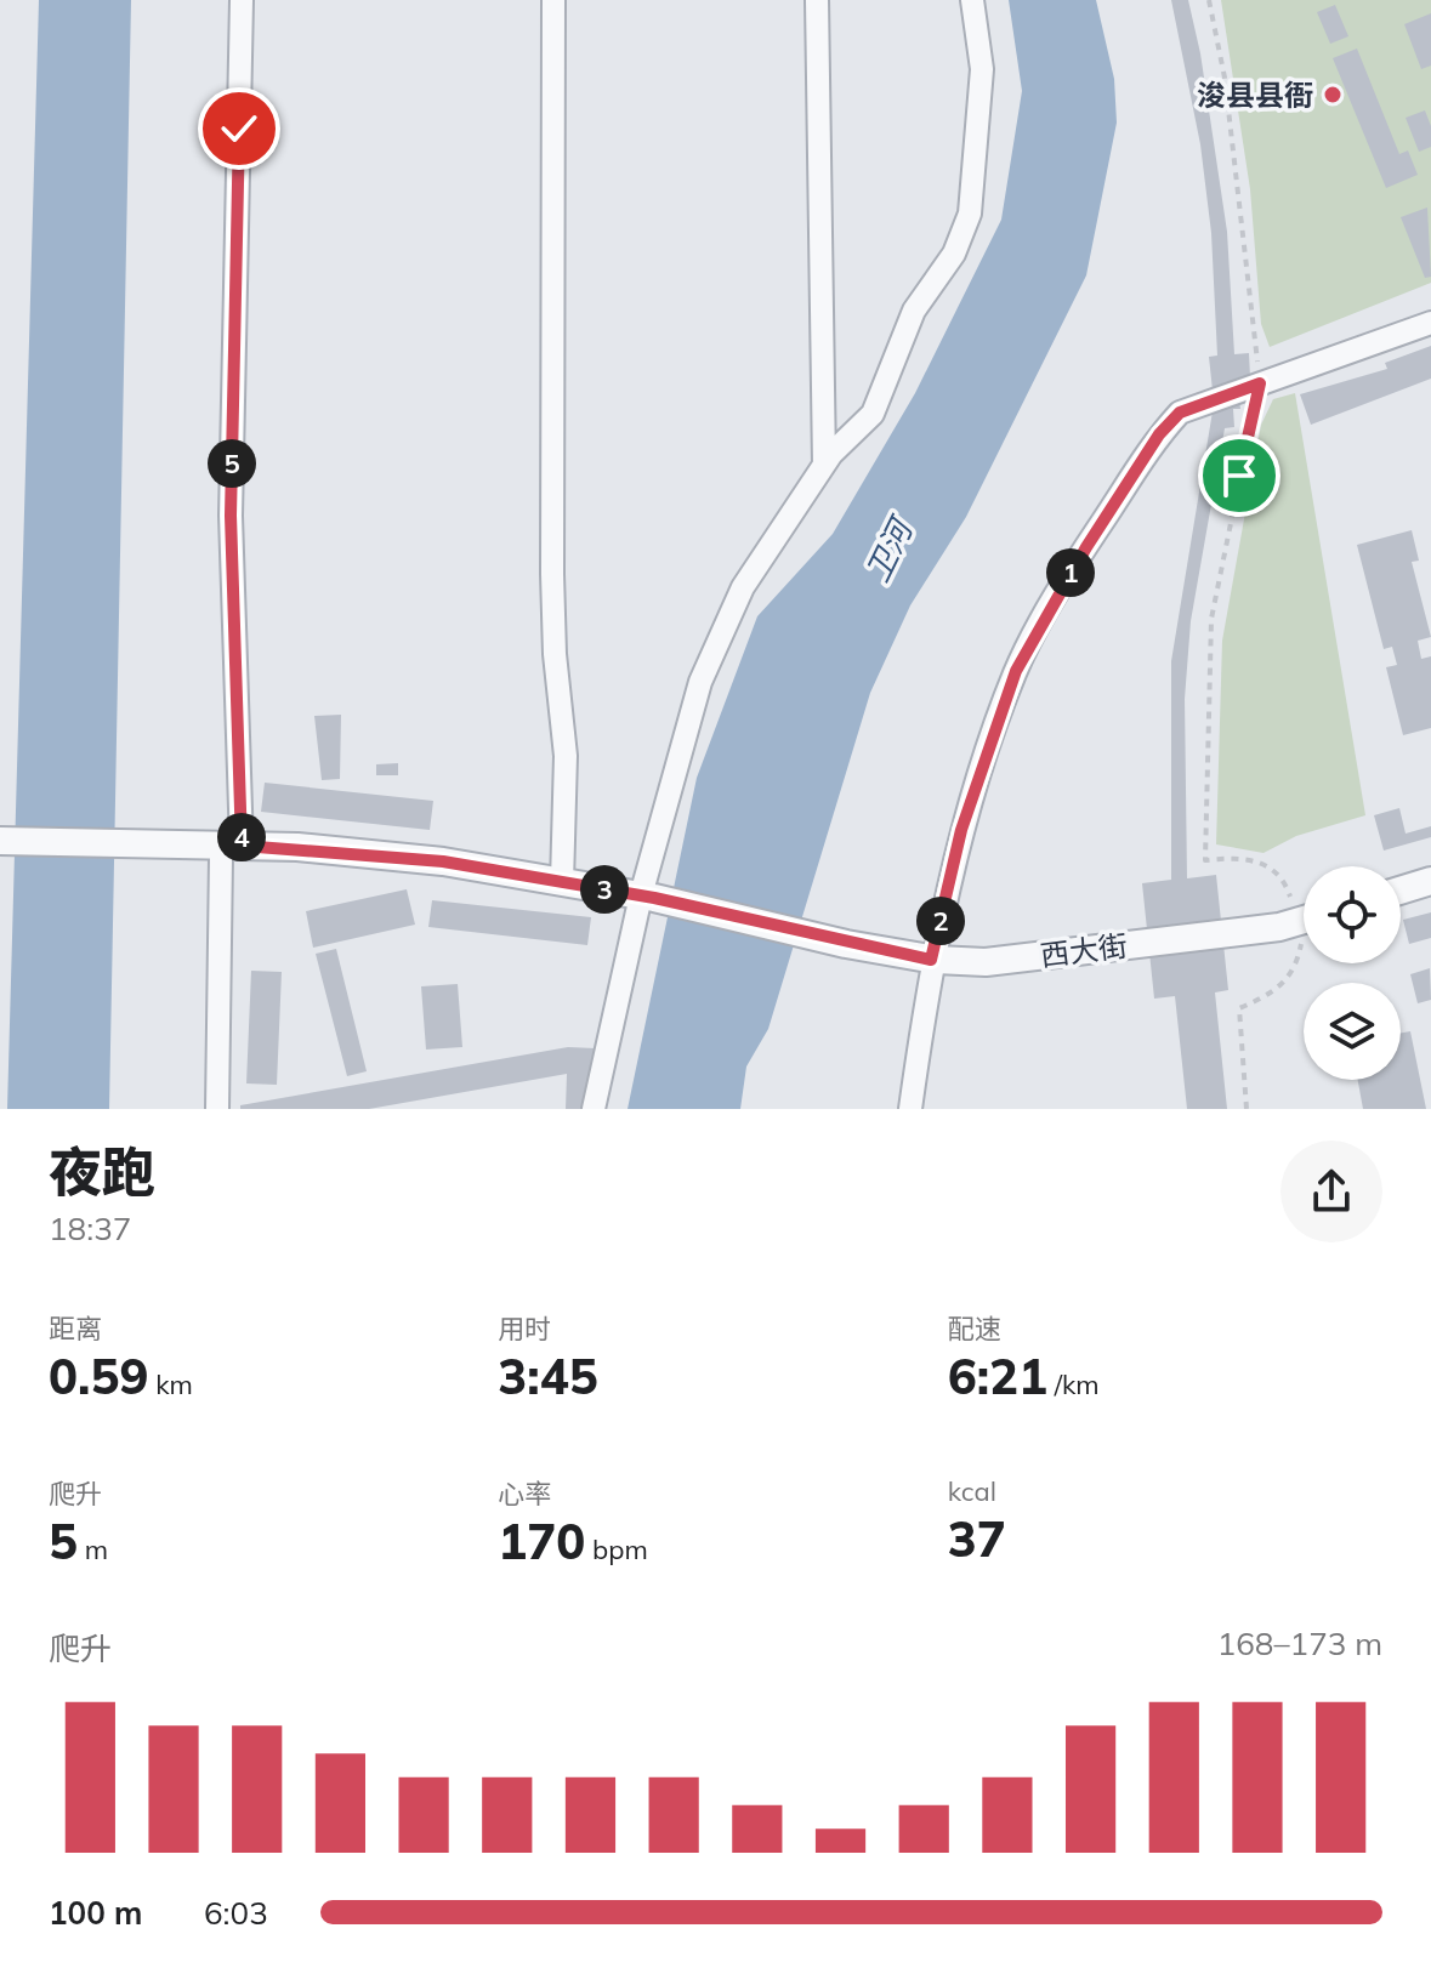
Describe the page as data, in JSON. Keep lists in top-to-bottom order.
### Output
{
  "streets": {
    "street": ["西大街"]
  },
  "water": ["卫河"],
  "places": ["浚县县衙"],
  "page": {
    "pins": [
      "5",
      "1",
      "4",
      "3",
      "2"
    ],
    "heading": ["夜跑", "18:37"],
    "stats": [
      ["距离", "0.59 km"],
      ["用时", "3:45"],
      ["配速", "6:21 /km"],
      ["爬升", "5 m"],
      ["心率", "170 bpm"],
      ["kcal", "37"]
    ],
    "chart": ["爬升", "168–173 m"],
    "list": [
      {
        "name": "100 m",
        "note": "6:03"
      }
    ]
  }
}
